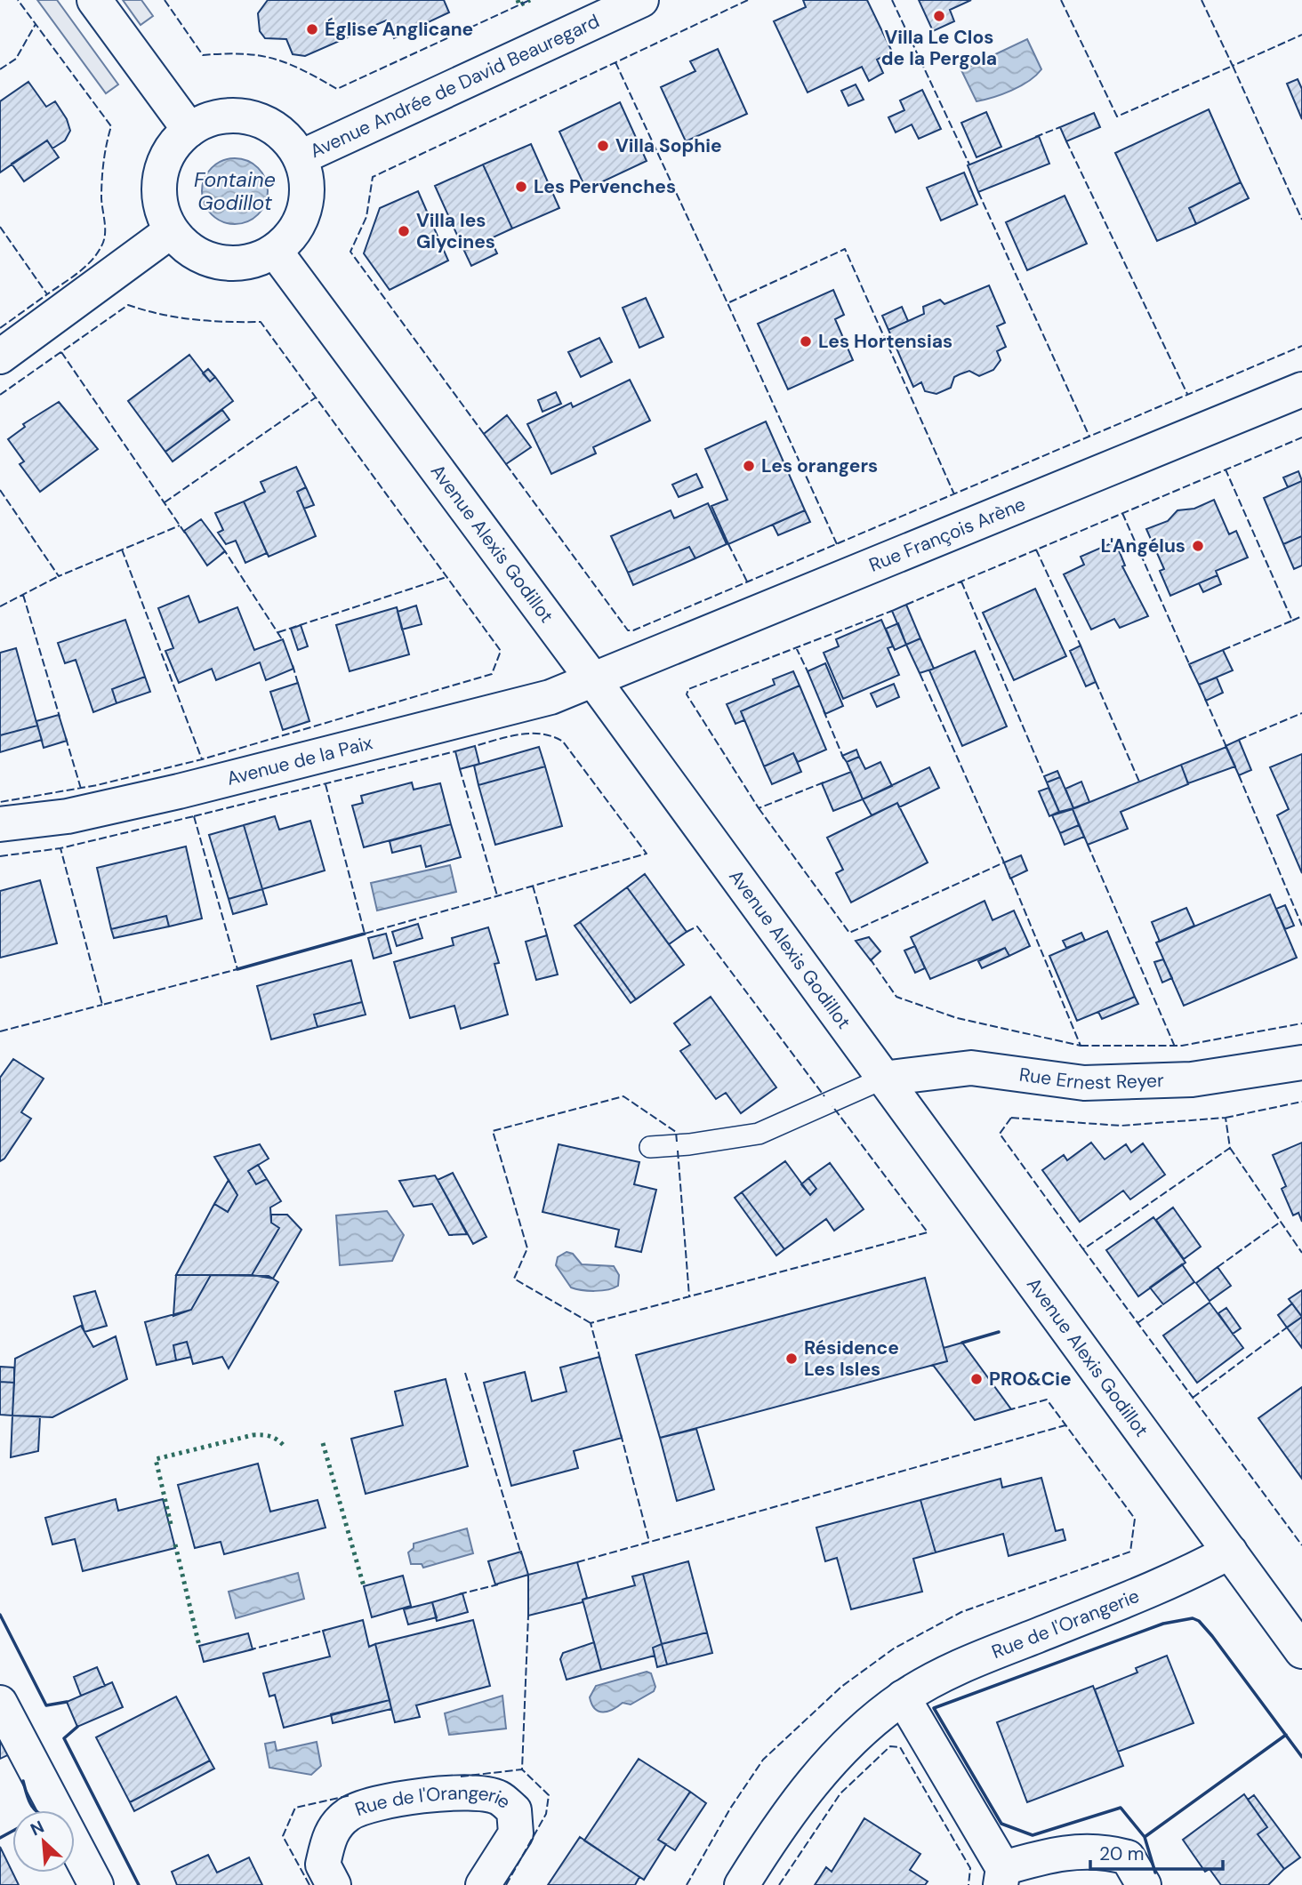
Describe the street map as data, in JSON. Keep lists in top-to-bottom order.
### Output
{
  "streets": {
    "street": [
      "Avenue Andrée de David Beauregard",
      "Rue François Arène",
      "Avenue Alexis Godillot",
      "Avenue de la Paix",
      "Rue Ernest Reyer",
      "Rue de l'Orangerie"
    ]
  },
  "crossings": [
    ["Avenue Andrée de David Beauregard", "Avenue Alexis Godillot"],
    ["Rue François Arène", "Avenue Alexis Godillot"],
    ["Rue François Arène", "Avenue de la Paix"],
    ["Avenue Alexis Godillot", "Avenue de la Paix"],
    ["Avenue Alexis Godillot", "Rue Ernest Reyer"],
    ["Avenue Alexis Godillot", "Rue de l'Orangerie"]
  ],
  "water": ["Fontaine Godillot"],
  "places": [
    "Villa Le Clos de la Pergola",
    "Église Anglicane",
    "Villa Sophie",
    "Les Pervenches",
    "Villa les Glycines",
    "Les Hortensias",
    "Les orangers",
    "L'Angélus",
    "Résidence Les Isles",
    "PRO&Cie"
  ],
  "scale_bar": "20 m",
  "north": "top left"
}
